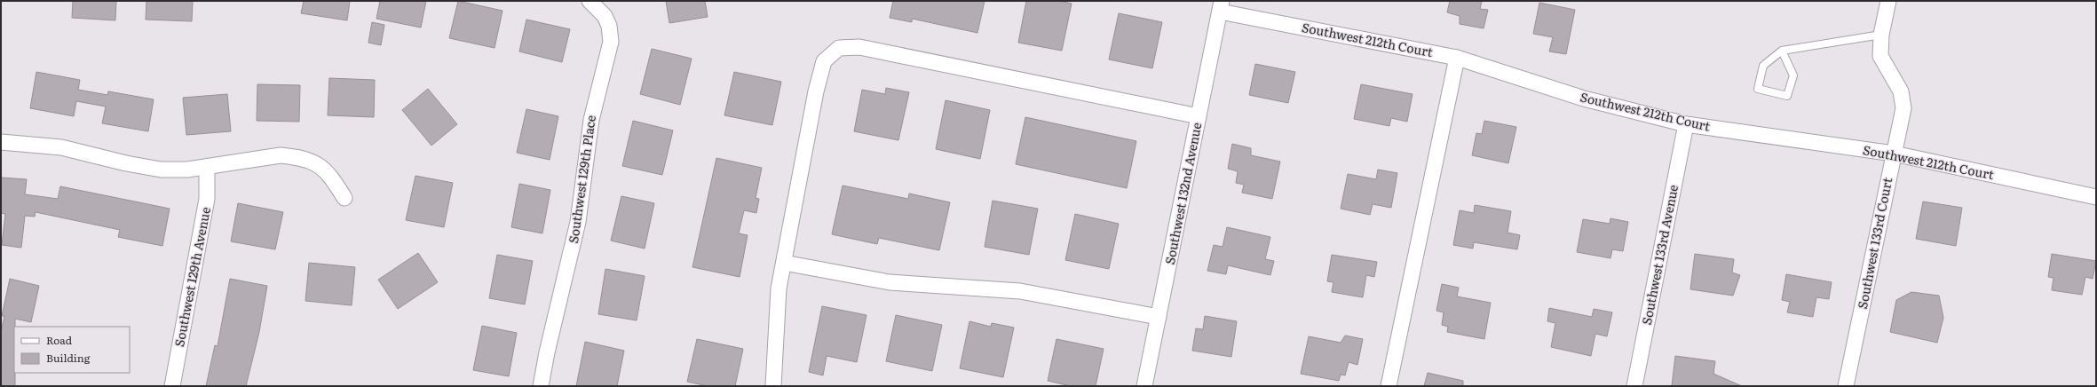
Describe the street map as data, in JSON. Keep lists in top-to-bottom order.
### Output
{
  "streets": {
    "street": [
      "Southwest 212th Court",
      "Southwest 129th Place",
      "Southwest 132nd Avenue",
      "Southwest 133rd Court",
      "Southwest 133rd Avenue",
      "Southwest 129th Avenue"
    ]
  },
  "crossings": [
    ["Southwest 212th Court", "Southwest 132nd Avenue"],
    ["Southwest 212th Court", "Southwest 133rd Court"],
    ["Southwest 212th Court", "Southwest 133rd Avenue"]
  ],
  "legend": ["Road", "Building"]
}
